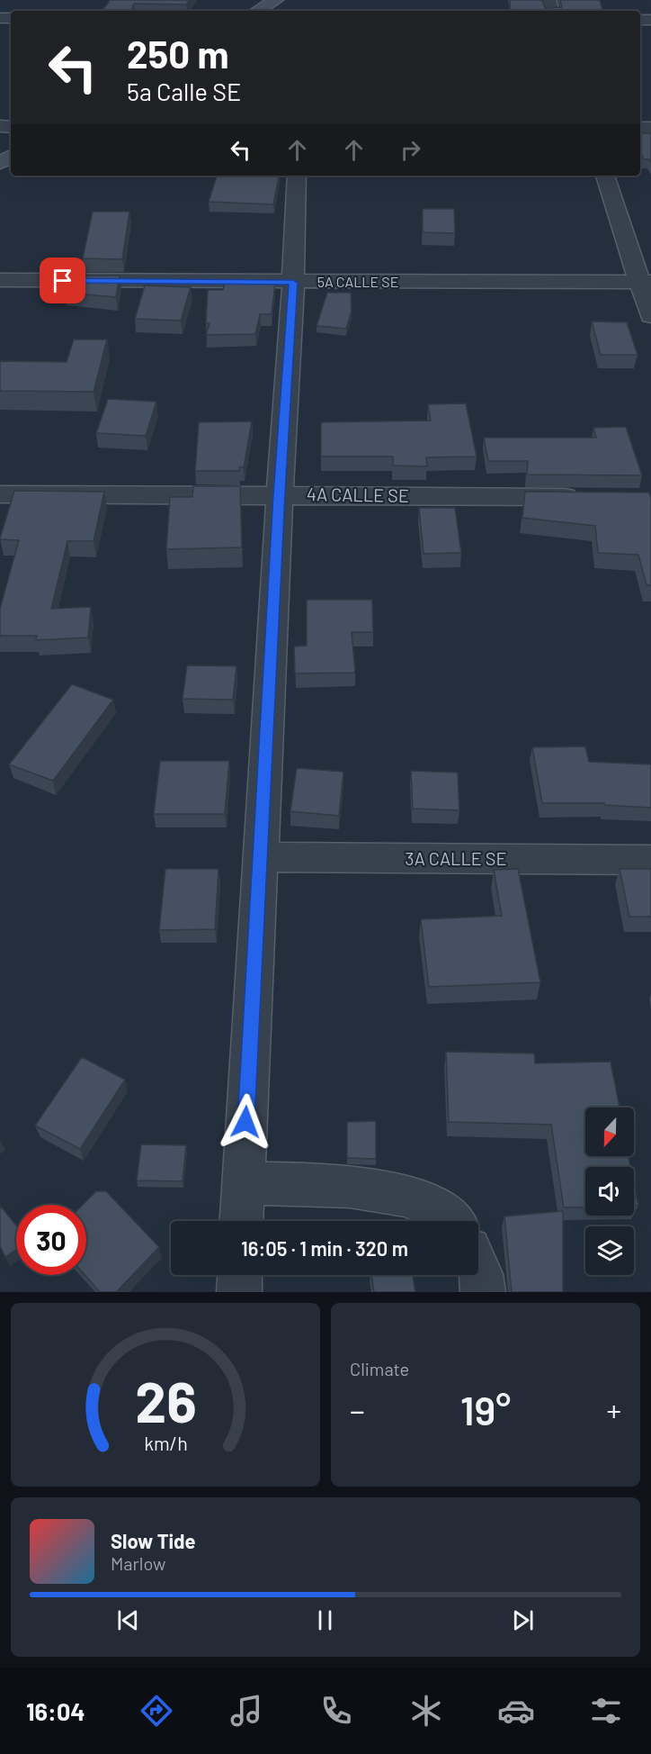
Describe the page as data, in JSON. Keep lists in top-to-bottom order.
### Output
{
  "streets": {
    "street": ["5A CALLE SE", "4A CALLE SE", "3A CALLE SE"]
  },
  "north": "bottom",
  "page": {
    "turn": ["250 m", "5a Calle SE"],
    "limit": "30",
    "trip": "16:05 · 1 min · 320 m",
    "tile": "Climate",
    "heat": ["−", "19°", "+"],
    "song": ["Slow Tide", "Marlow"],
    "tabs": "16:04",
    "gauge": ["26", "km/h"]
  }
}
